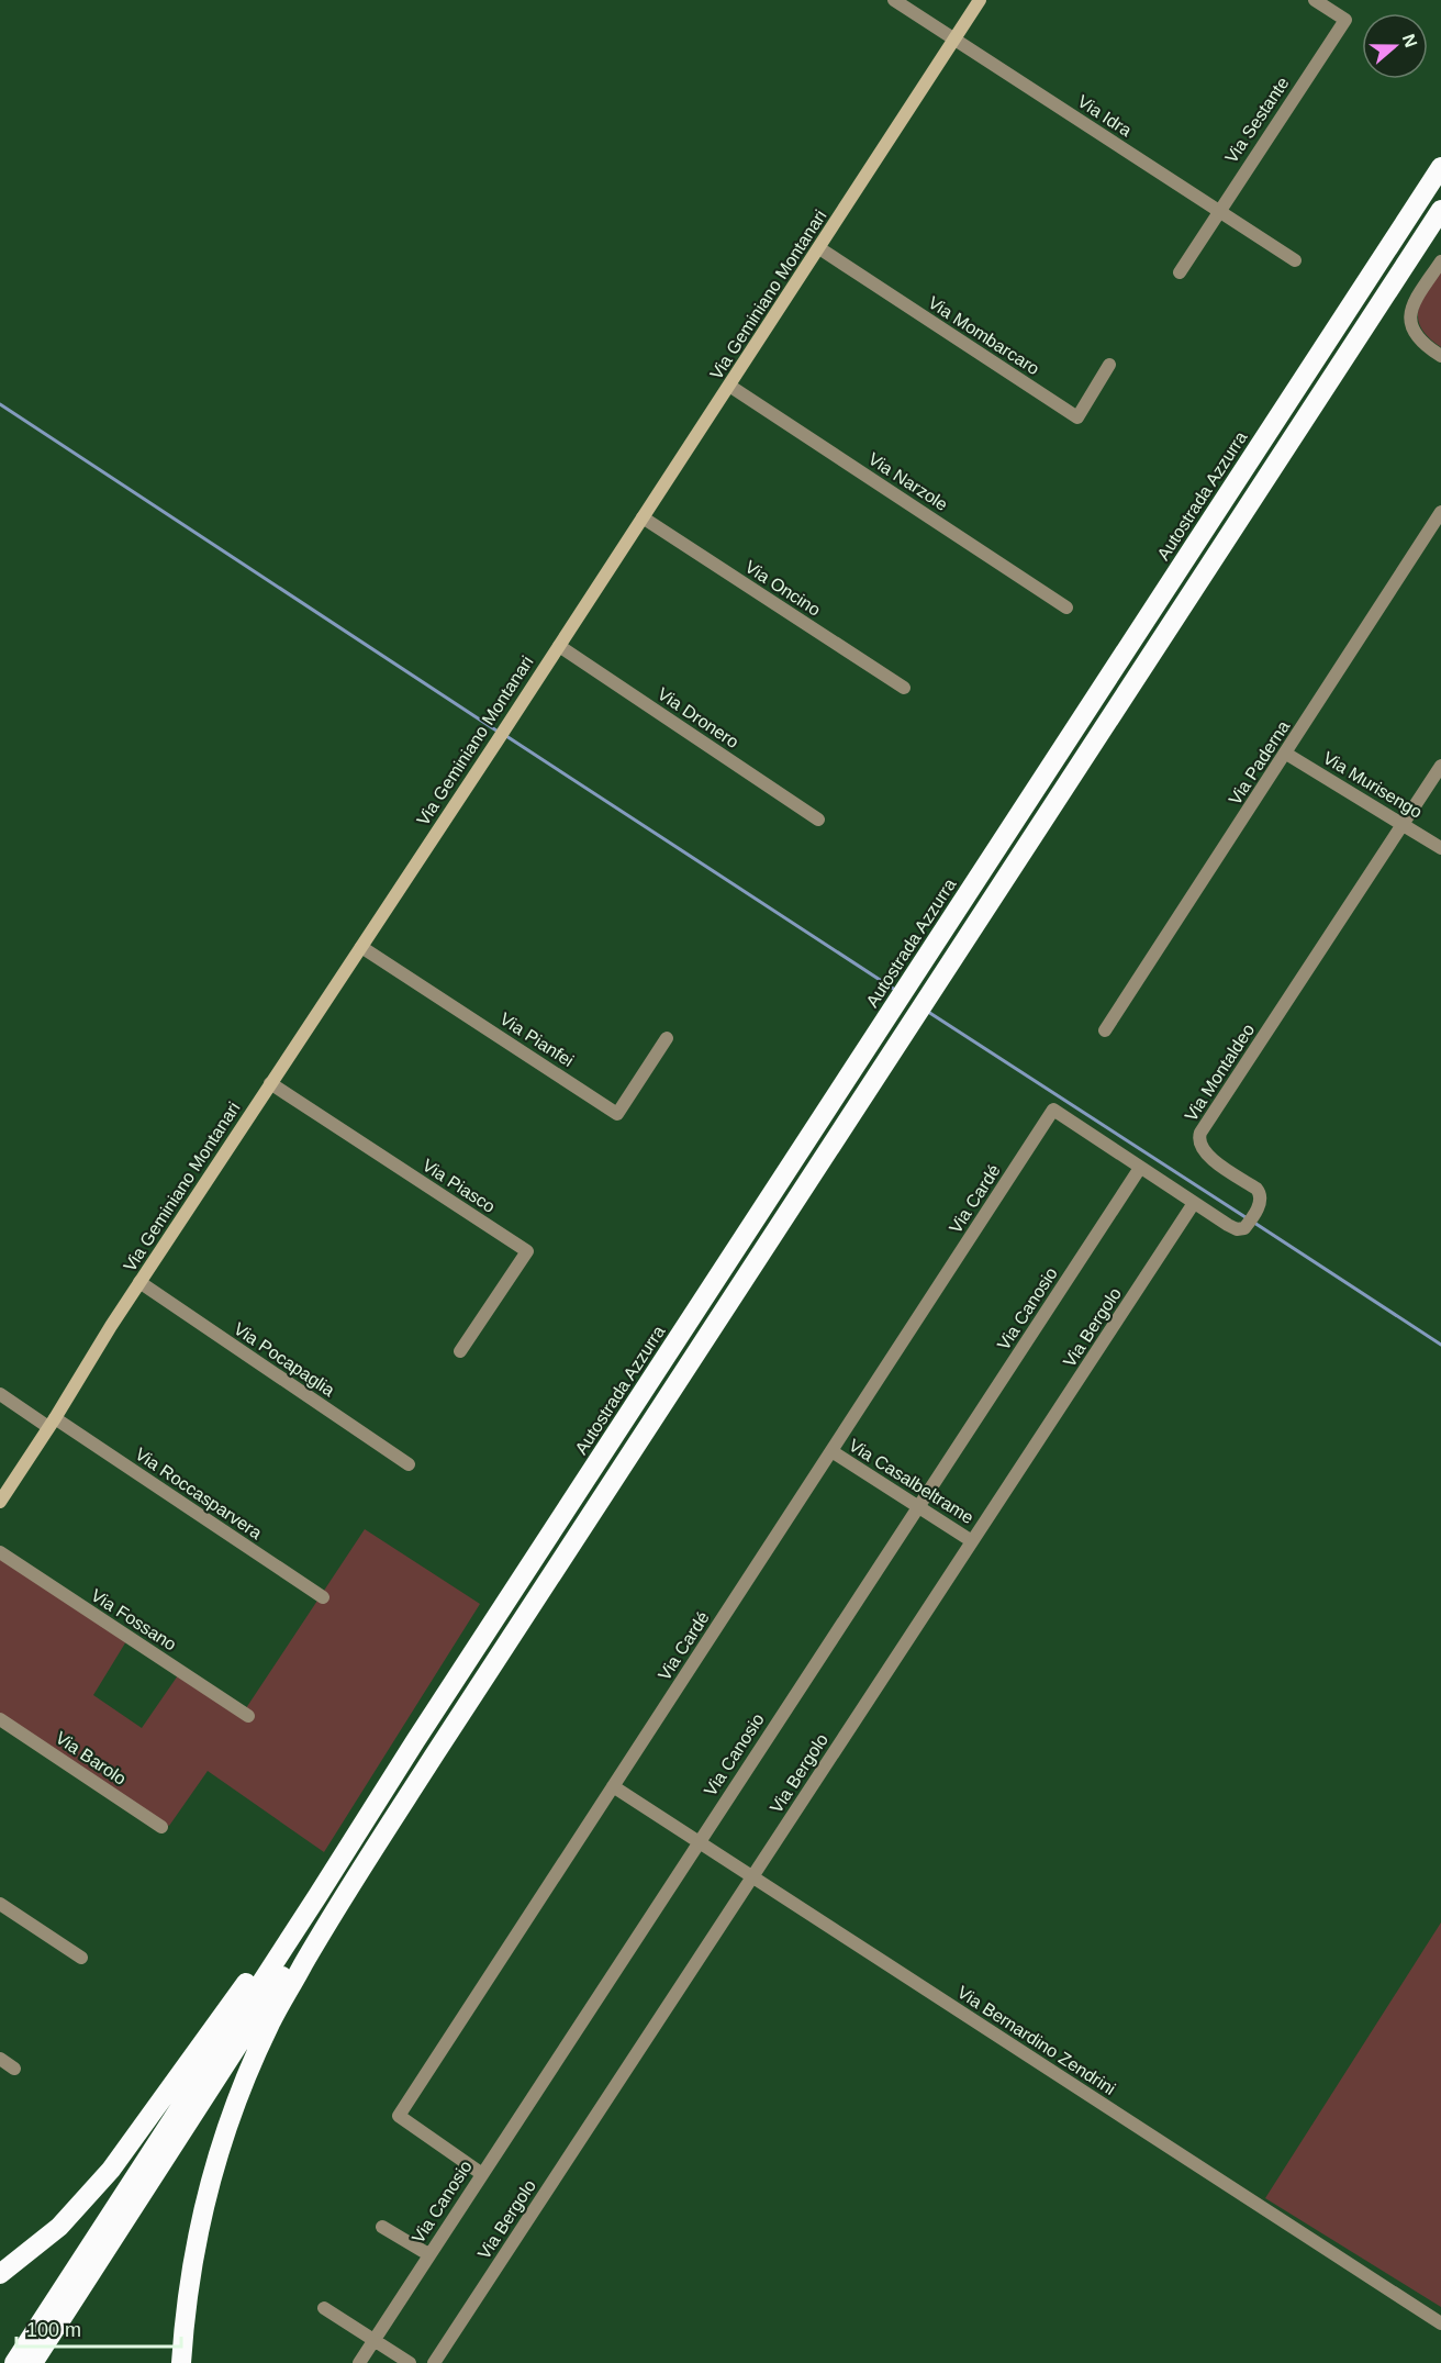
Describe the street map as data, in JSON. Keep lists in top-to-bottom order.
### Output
{
  "streets": {
    "highway": ["Autostrada Azzurra"],
    "street": [
      "Via Idra",
      "Via Sestante",
      "Via Geminiano Montanari",
      "Via Mombarcaro",
      "Via Narzole",
      "Via Oncino",
      "Via Dronero",
      "Via Paderna",
      "Via Murisengo",
      "Via Pianfei",
      "Via Montaldeo",
      "Via Piasco",
      "Via Cardé",
      "Via Canosio",
      "Via Bergolo",
      "Via Pocapaglia",
      "Via Casalbeltrame",
      "Via Roccasparvera",
      "Via Fossano",
      "Via Barolo",
      "Via Bernardino Zendrini"
    ]
  },
  "crossings": [
    ["Via Idra", "Via Sestante"],
    ["Via Idra", "Via Geminiano Montanari"],
    ["Via Geminiano Montanari", "Via Mombarcaro"],
    ["Via Geminiano Montanari", "Via Narzole"],
    ["Via Geminiano Montanari", "Via Oncino"],
    ["Via Geminiano Montanari", "Via Dronero"],
    ["Via Geminiano Montanari", "Via Pianfei"],
    ["Via Geminiano Montanari", "Via Piasco"],
    ["Via Geminiano Montanari", "Via Pocapaglia"],
    ["Via Geminiano Montanari", "Via Roccasparvera"],
    ["Via Paderna", "Via Murisengo"],
    ["Via Murisengo", "Via Montaldeo"],
    ["Via Montaldeo", "Via Cardé"],
    ["Via Montaldeo", "Via Canosio"],
    ["Via Montaldeo", "Via Bergolo"],
    ["Via Cardé", "Via Canosio"],
    ["Via Cardé", "Via Casalbeltrame"],
    ["Via Cardé", "Via Bernardino Zendrini"],
    ["Via Canosio", "Via Casalbeltrame"],
    ["Via Canosio", "Via Bernardino Zendrini"],
    ["Via Bergolo", "Via Casalbeltrame"],
    ["Via Bergolo", "Via Bernardino Zendrini"]
  ],
  "scale_bar": "100 m",
  "north": "right"
}
